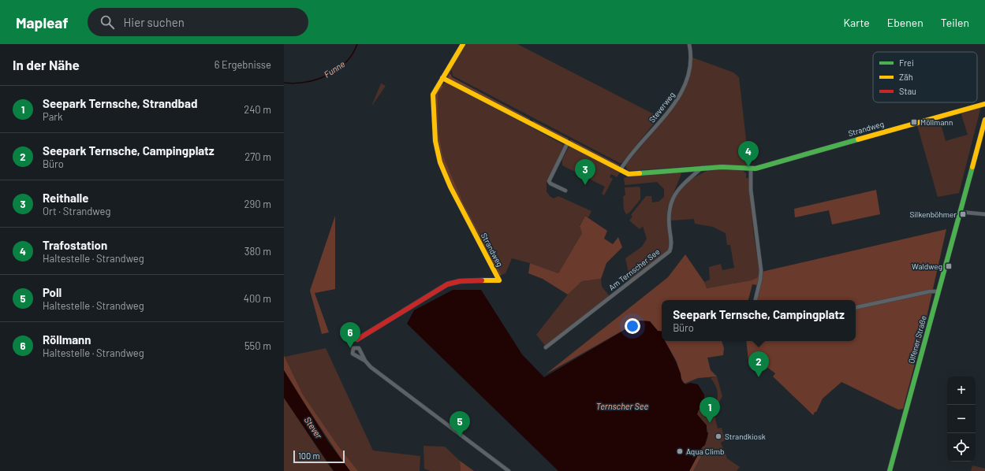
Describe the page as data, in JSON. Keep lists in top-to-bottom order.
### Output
{
  "streets": {
    "street": [
      "Steverweg",
      "Strandweg",
      "Am Ternscher See",
      "Olfener Straße"
    ]
  },
  "crossings": [
    ["Steverweg", "Strandweg"],
    ["Strandweg", "Am Ternscher See"]
  ],
  "water": ["Funne", "Ternscher See", "Stever"],
  "places": {
    "transit": ["Möllmann", "Silkenböhmer", "Waldweg"],
    "other": ["Strandkiosk", "Aqua Climb"]
  },
  "legend": ["Frei", "Zäh", "Stau"],
  "scale_bar": "100 m",
  "page": {
    "header": "Mapleaf",
    "search": "Hier suchen",
    "nav": ["Karte", "Ebenen", "Teilen"],
    "heading": ["In der Nähe", "6 Ergebnisse"],
    "list": [
      {
        "mark": "1",
        "name": "Seepark Ternsche, Strandbad",
        "note": "Park",
        "value": "240 m"
      },
      {
        "mark": "2",
        "name": "Seepark Ternsche, Campingplatz",
        "note": "Büro",
        "value": "270 m"
      },
      {
        "mark": "3",
        "name": "Reithalle",
        "note": "Ort · Strandweg",
        "value": "290 m"
      },
      {
        "mark": "4",
        "name": "Trafostation",
        "note": "Haltestelle · Strandweg",
        "value": "380 m"
      },
      {
        "mark": "5",
        "name": "Poll",
        "note": "Haltestelle · Strandweg",
        "value": "400 m"
      },
      {
        "mark": "6",
        "name": "Röllmann",
        "note": "Haltestelle · Strandweg",
        "value": "550 m"
      }
    ],
    "pins": [
      "4",
      "3",
      "6",
      "2",
      "1",
      "5"
    ],
    "popup": ["Seepark Ternsche, Campingplatz", "Büro"],
    "map_buttons": ["+", "−"],
    "scale": "100 m"
  }
}
